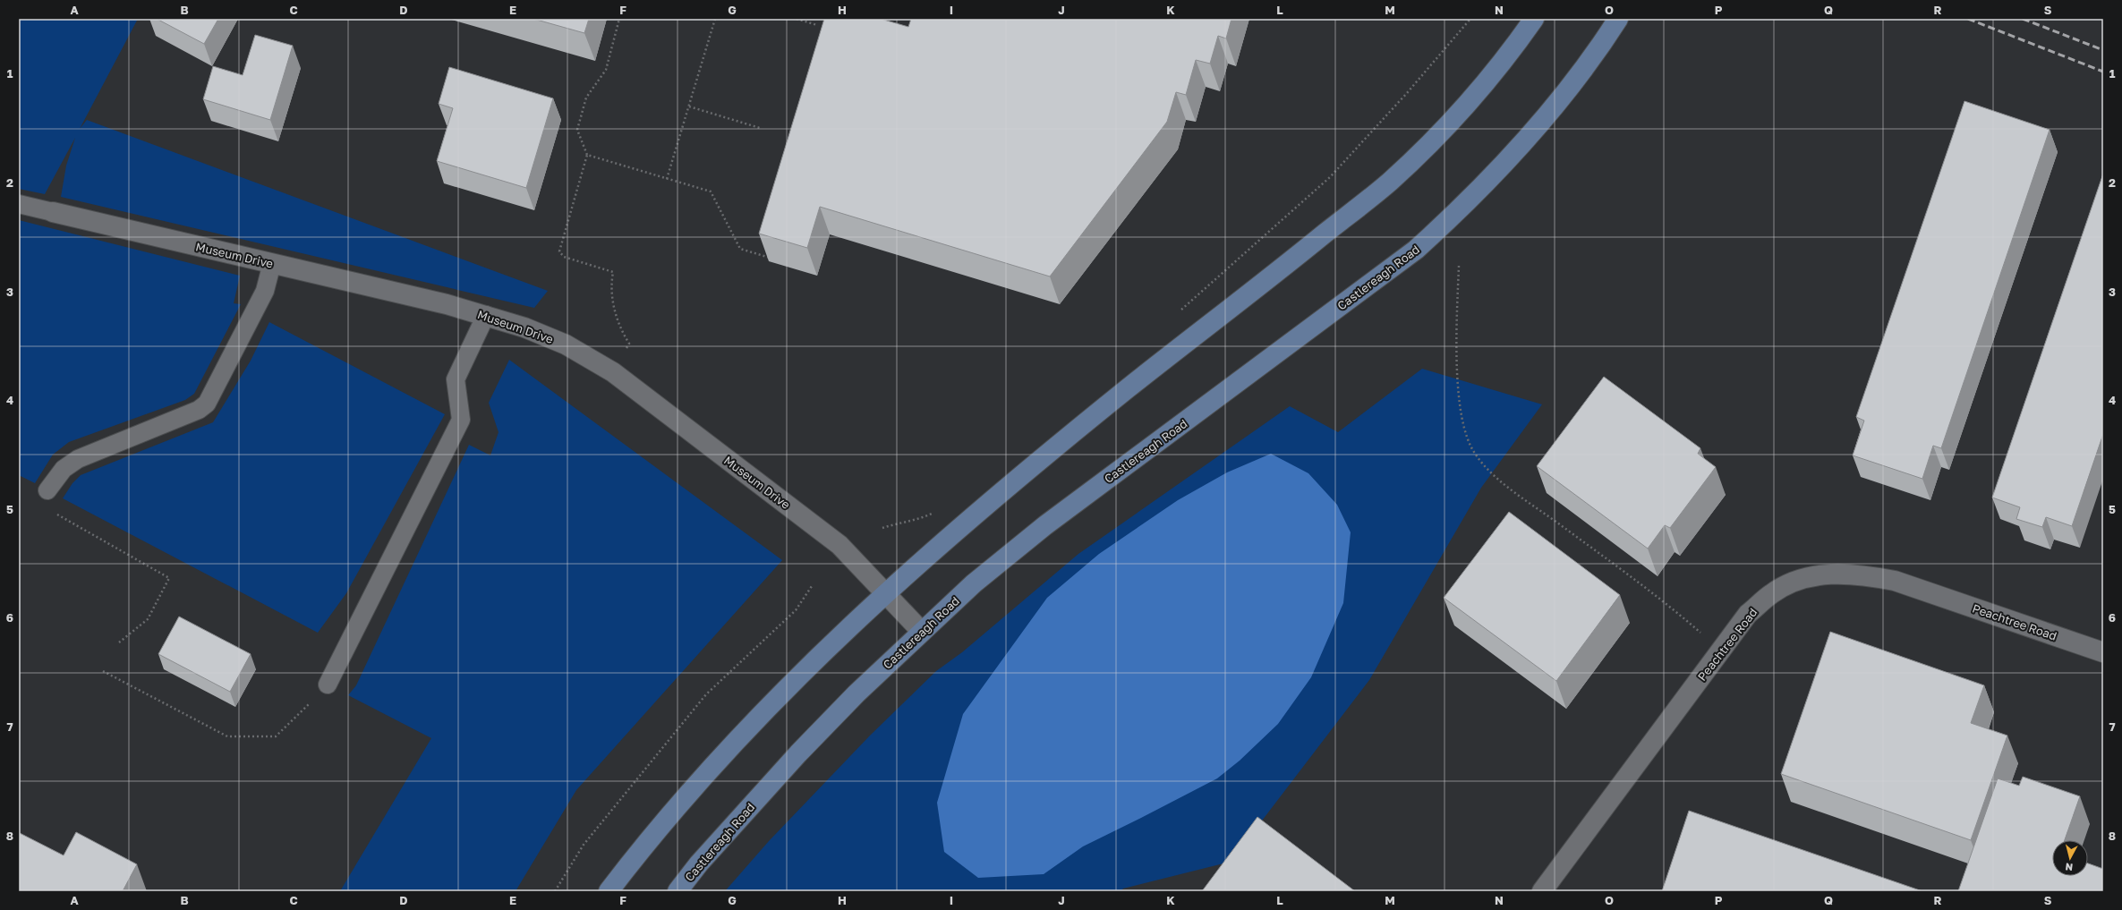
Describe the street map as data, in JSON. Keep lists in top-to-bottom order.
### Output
{
  "streets": {
    "main road": ["Castlereagh Road"],
    "street": ["Museum Drive", "Peachtree Road"]
  },
  "crossings": [
    ["Museum Drive", "Castlereagh Road"]
  ],
  "north": "bottom",
  "grid": {
    "columns": [
      "A",
      "B",
      "C",
      "D",
      "E",
      "F",
      "G",
      "H",
      "I",
      "J",
      "K",
      "L",
      "M",
      "N",
      "O",
      "P",
      "Q",
      "R",
      "S"
    ],
    "rows": [
      "1",
      "2",
      "3",
      "4",
      "5",
      "6",
      "7",
      "8"
    ]
  }
}
